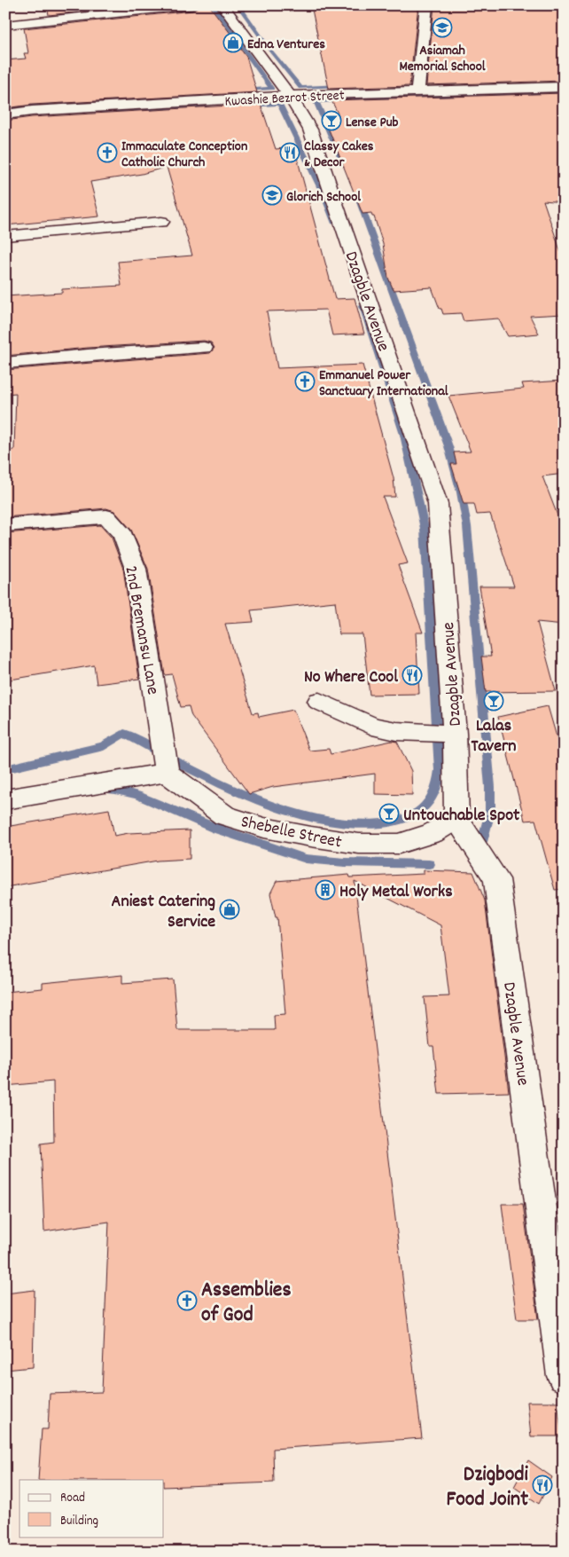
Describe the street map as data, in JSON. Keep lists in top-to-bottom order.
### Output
{
  "streets": {
    "street": [
      "Kwashie Bezrot Street",
      "Dzagble Avenue",
      "2nd Bremansu Lane",
      "Shebelle Street"
    ]
  },
  "crossings": [
    ["Kwashie Bezrot Street", "Dzagble Avenue"],
    ["Dzagble Avenue", "Shebelle Street"],
    ["2nd Bremansu Lane", "Shebelle Street"]
  ],
  "places": {
    "school or university": ["Asiamah Memorial School", "Glorich School"],
    "shop": ["Edna Ventures", "Aniest Catering Service"],
    "bar": ["Lense Pub", "Lalas Tavern", "Untouchable Spot"],
    "church": ["Immaculate Conception Catholic Church", "Emmanuel Power Sanctuary International", "Assemblies of God"],
    "restaurant": ["Classy Cakes & Decor", "No Where Cool", "Dzigbodi Food Joint"],
    "building": ["Holy Metal Works"]
  },
  "legend": ["Road", "Building"]
}
